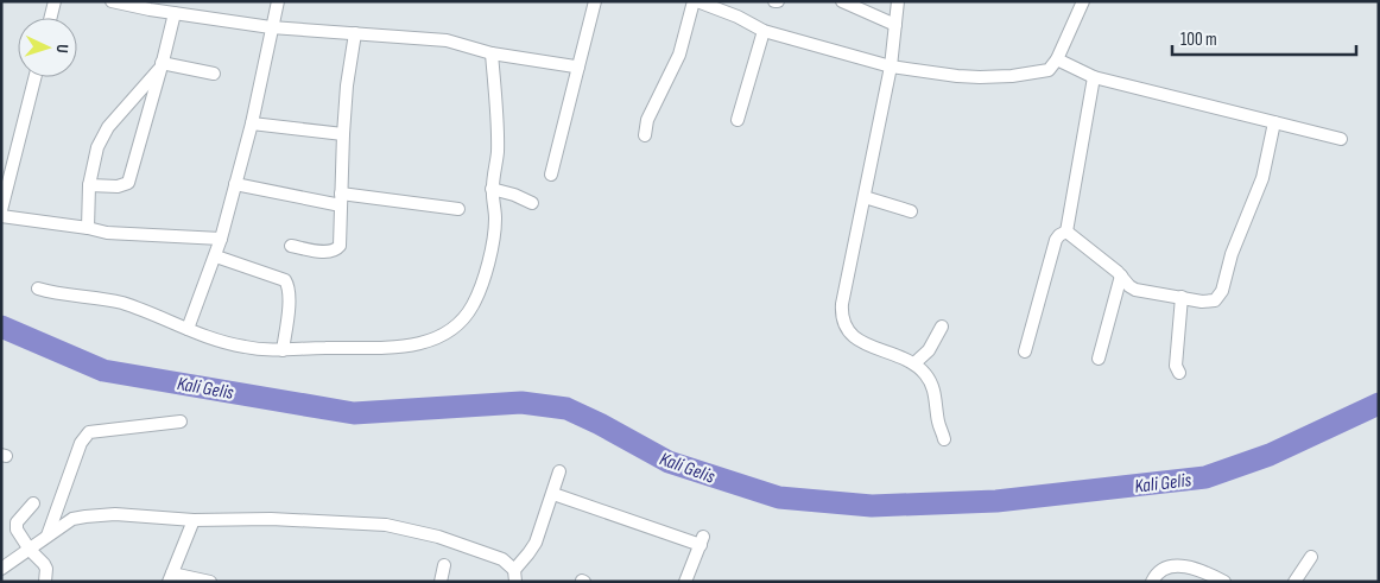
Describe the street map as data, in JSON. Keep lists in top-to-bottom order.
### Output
{
  "water": ["Kali Gelis"],
  "scale_bar": "100 m",
  "north": "right"
}
